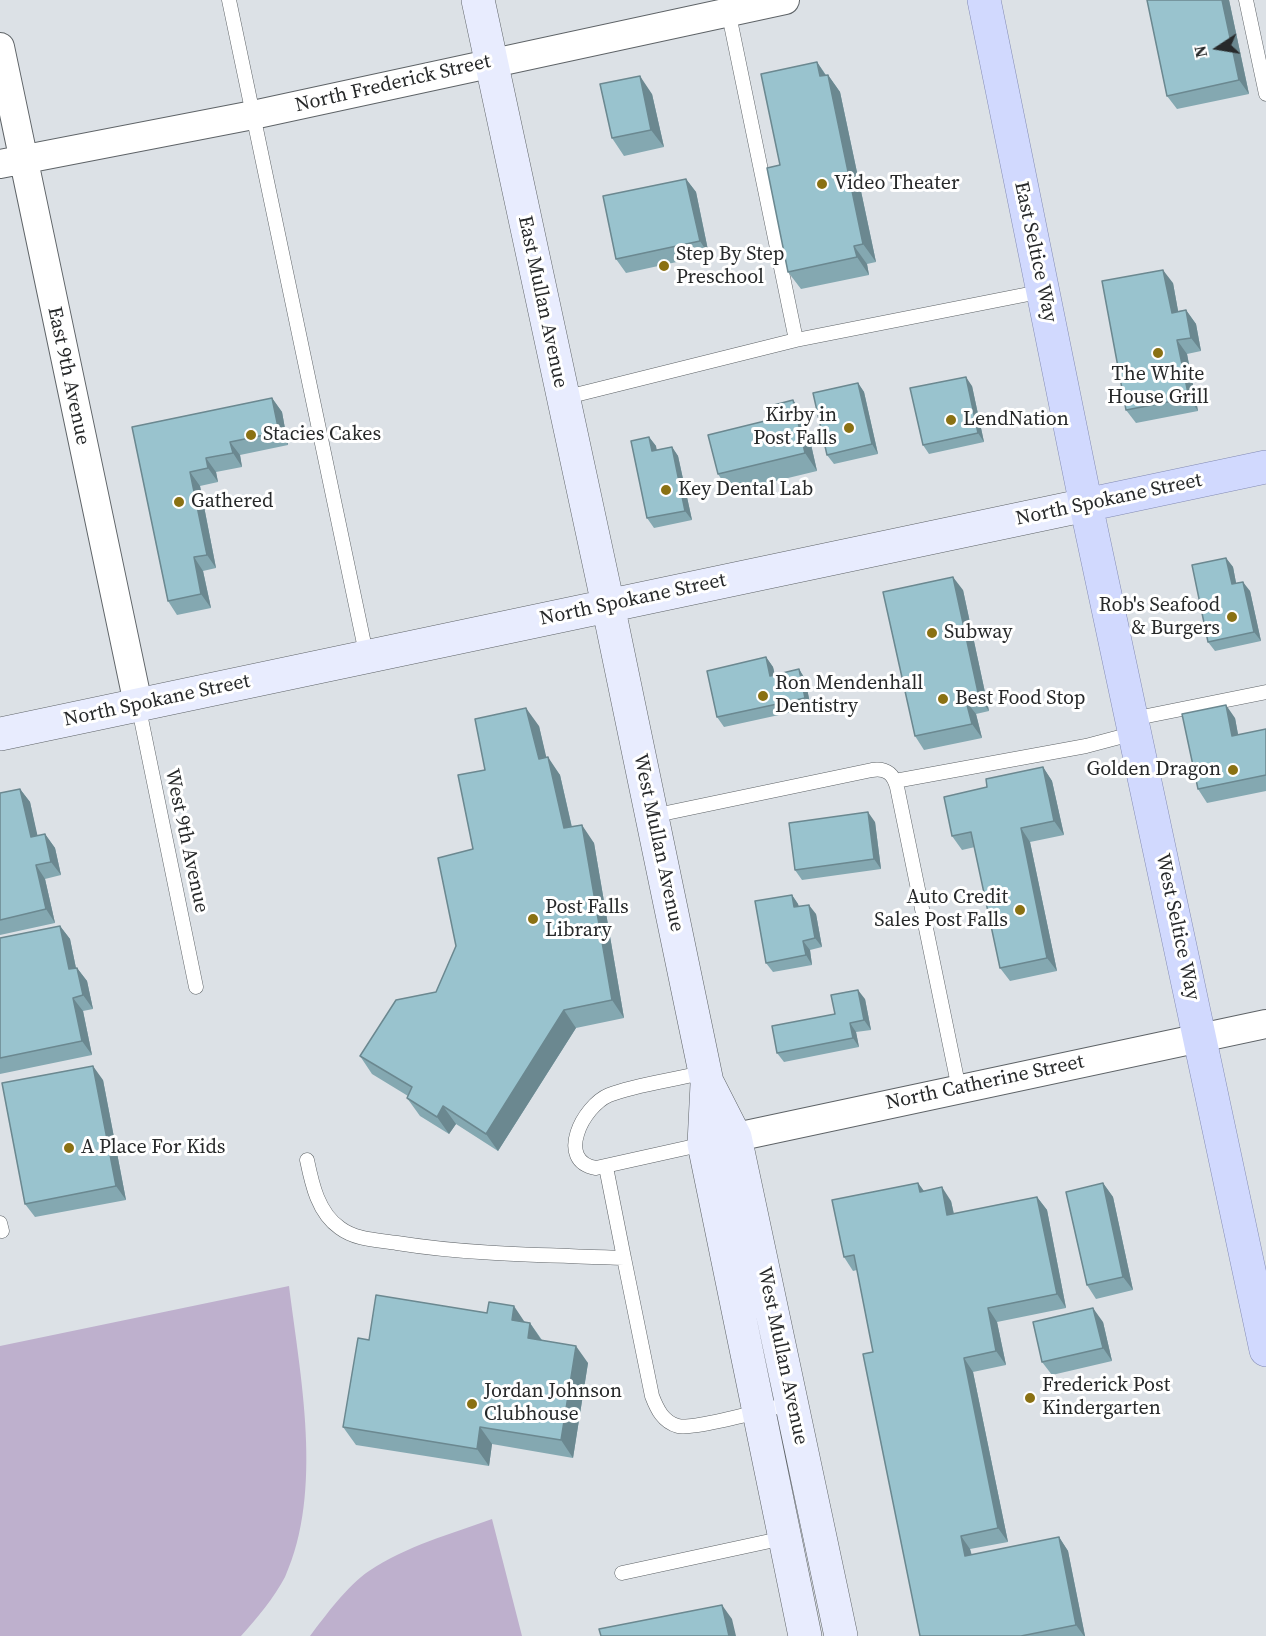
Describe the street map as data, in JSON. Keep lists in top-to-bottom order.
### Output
{
  "streets": {
    "main road": ["East Seltice Way", "North Spokane Street", "West Seltice Way"],
    "street": [
      "North Frederick Street",
      "East Mullan Avenue",
      "East 9th Avenue",
      "West Mullan Avenue",
      "North Catherine Street"
    ],
    "lane": ["West 9th Avenue"]
  },
  "crossings": [
    ["North Frederick Street", "East Mullan Avenue"],
    ["North Frederick Street", "East 9th Avenue"],
    ["East Seltice Way", "North Spokane Street"],
    ["East Seltice Way", "West Seltice Way"],
    ["East Mullan Avenue", "North Spokane Street"],
    ["East Mullan Avenue", "West Mullan Avenue"],
    ["East 9th Avenue", "North Spokane Street"],
    ["East 9th Avenue", "West 9th Avenue"],
    ["North Spokane Street", "West 9th Avenue"],
    ["North Spokane Street", "West Mullan Avenue"],
    ["North Spokane Street", "West Seltice Way"],
    ["West Mullan Avenue", "North Catherine Street"],
    ["West Seltice Way", "North Catherine Street"]
  ],
  "places": [
    "Video Theater",
    "Step By Step Preschool",
    "The White House Grill",
    "LendNation",
    "Kirby in Post Falls",
    "Stacies Cakes",
    "Key Dental Lab",
    "Gathered",
    "Rob's Seafood & Burgers",
    "Subway",
    "Ron Mendenhall Dentistry",
    "Best Food Stop",
    "Golden Dragon",
    "Auto Credit Sales Post Falls",
    "Post Falls Library",
    "A Place For Kids",
    "Frederick Post Kindergarten",
    "Jordan Johnson Clubhouse"
  ],
  "north": "left"
}
